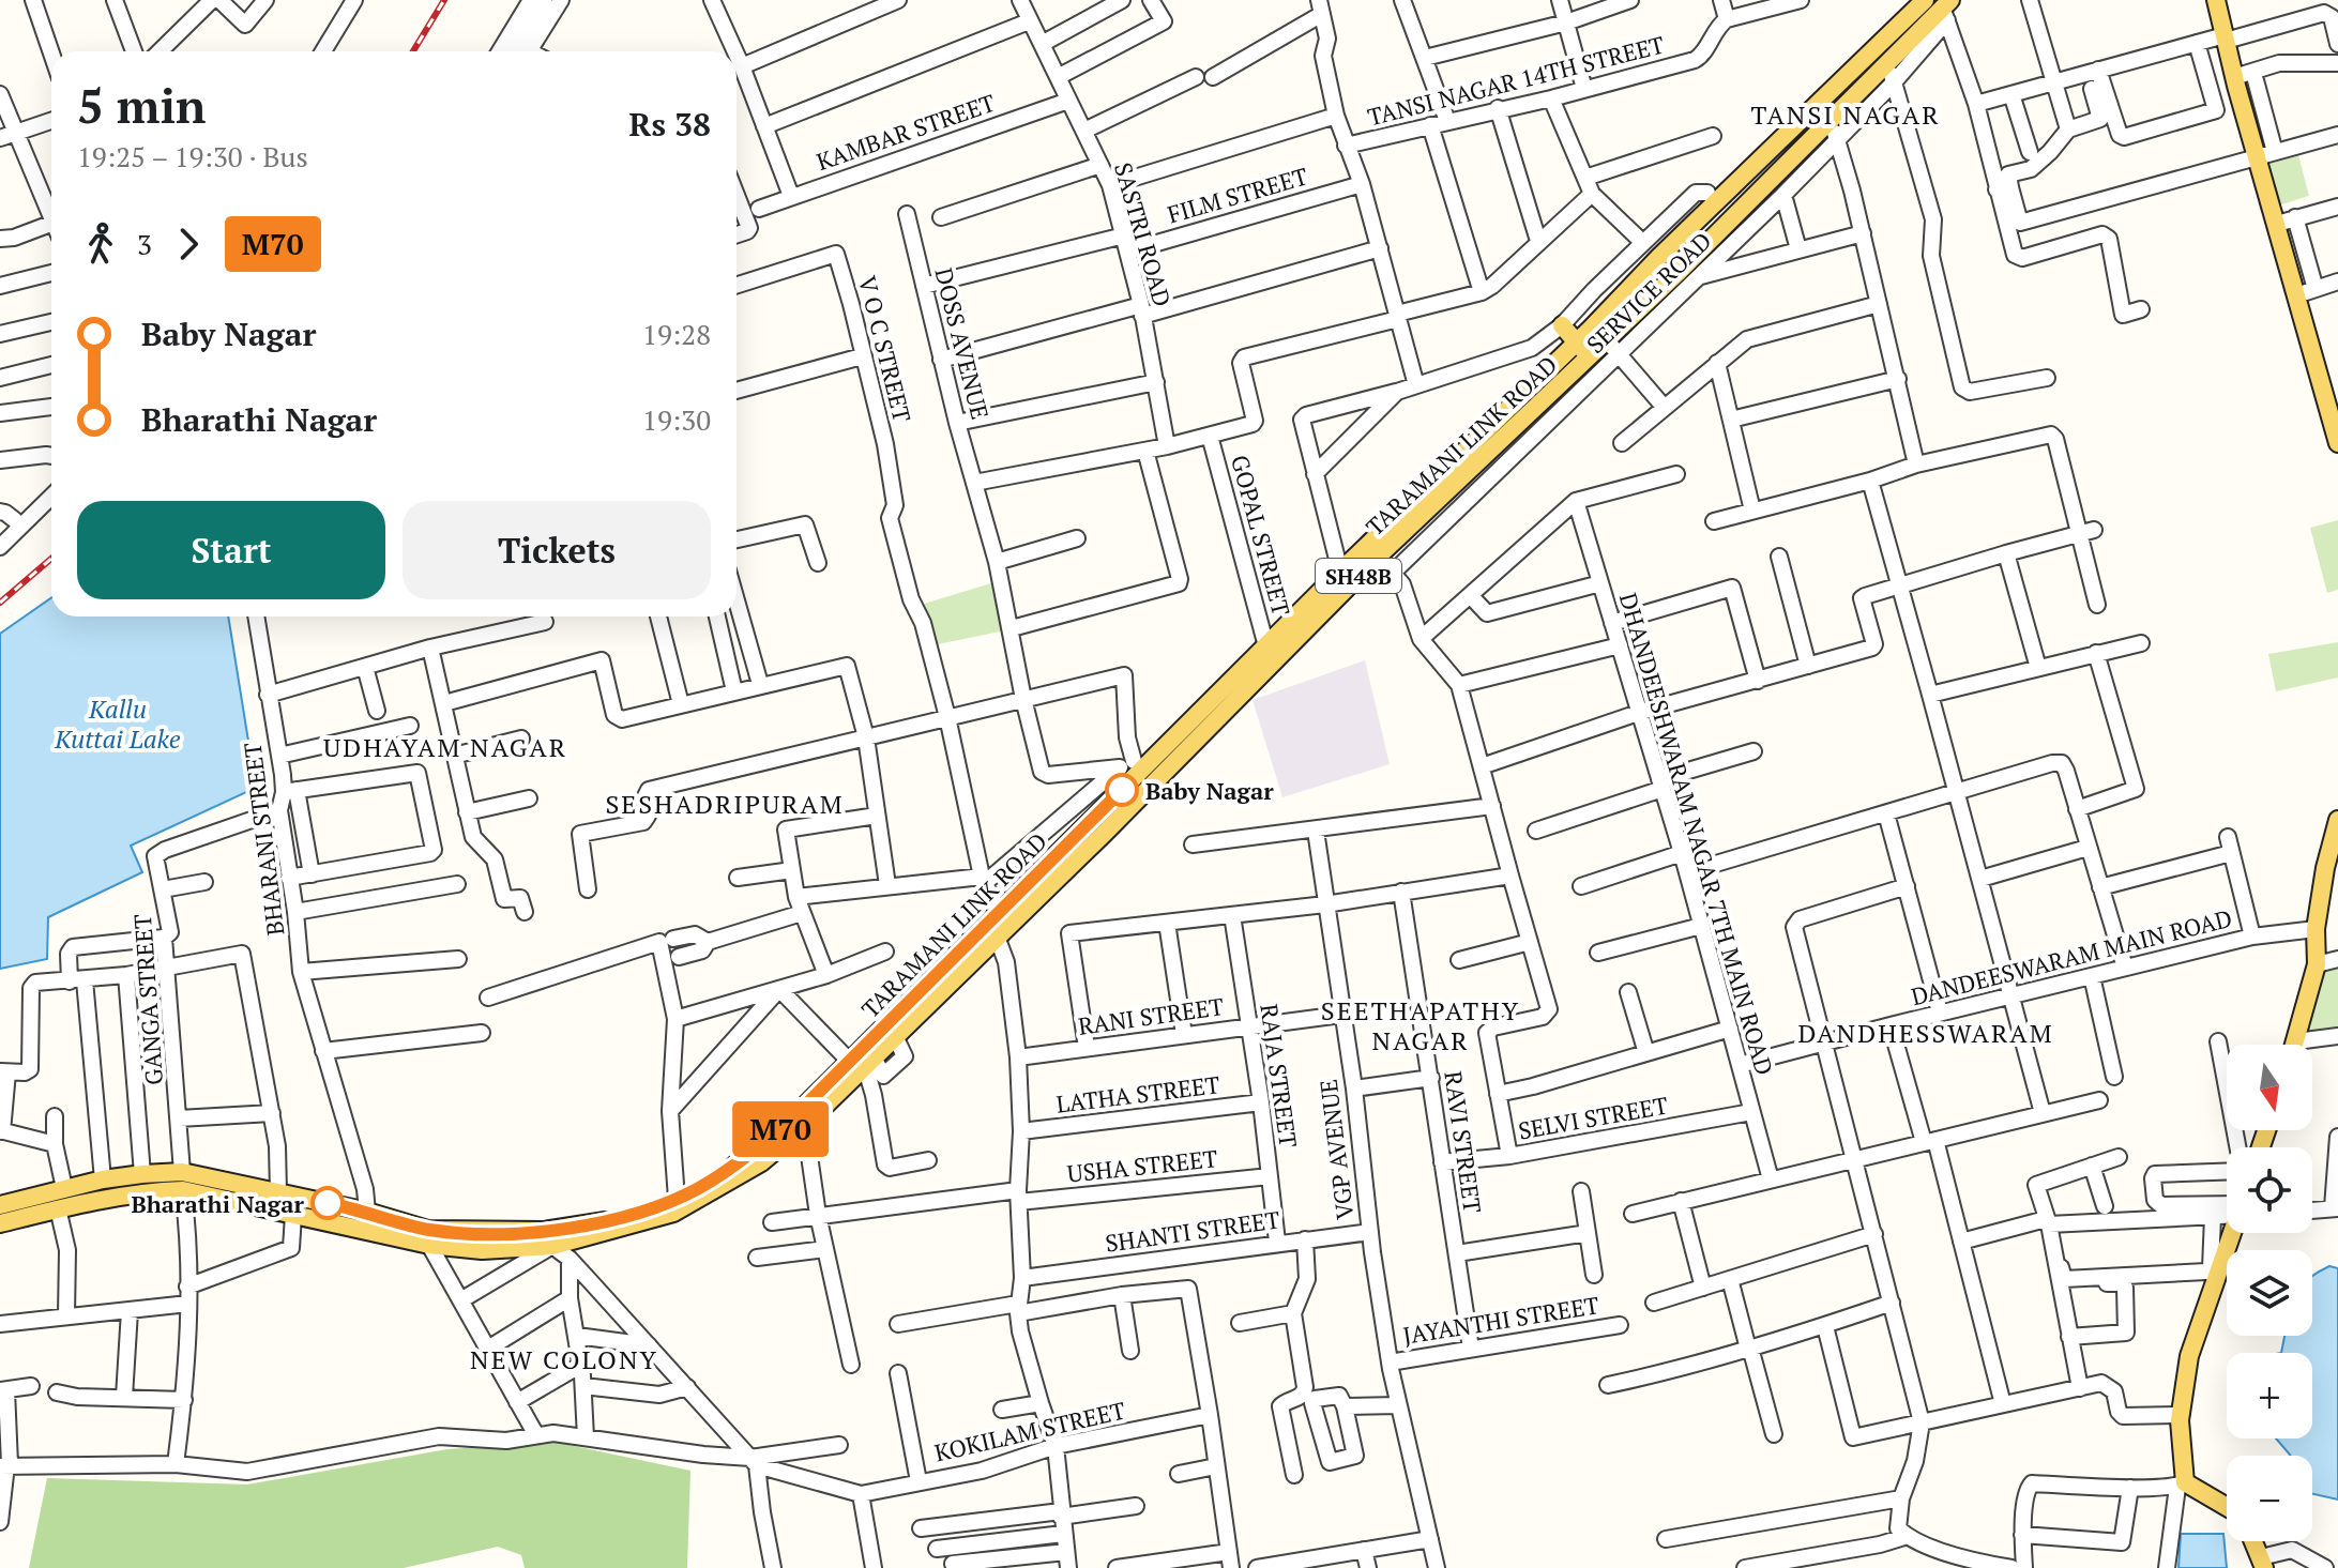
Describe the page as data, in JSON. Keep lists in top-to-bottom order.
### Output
{
  "streets": {
    "main road": ["TARAMANI LINK ROAD", "SH48B"],
    "street": [
      "TANSI NAGAR 14TH STREET",
      "KAMBAR STREET",
      "FILM STREET",
      "SASTRI ROAD",
      "SERVICE ROAD",
      "DOSS AVENUE",
      "V O C STREET",
      "GOPAL STREET",
      "DHANDEESHWARAM NAGAR 7TH MAIN ROAD",
      "BHARANI STREET",
      "DANDEESWARAM MAIN ROAD",
      "GANGA STREET",
      "RANI STREET",
      "RAJA STREET",
      "LATHA STREET",
      "SELVI STREET",
      "RAVI STREET",
      "VGP AVENUE",
      "USHA STREET",
      "SHANTI STREET",
      "JAYANTHI STREET",
      "KOKILAM STREET"
    ]
  },
  "crossings": [
    ["KAMBAR STREET", "SASTRI ROAD"],
    ["FILM STREET", "SASTRI ROAD"],
    ["SERVICE ROAD", "TARAMANI LINK ROAD"],
    ["DOSS AVENUE", "TARAMANI LINK ROAD"],
    ["V O C STREET", "TARAMANI LINK ROAD"],
    ["TARAMANI LINK ROAD", "GOPAL STREET"],
    ["TARAMANI LINK ROAD", "BHARANI STREET"],
    ["TARAMANI LINK ROAD", "GANGA STREET"],
    ["DHANDEESHWARAM NAGAR 7TH MAIN ROAD", "DANDEESWARAM MAIN ROAD"],
    ["DHANDEESHWARAM NAGAR 7TH MAIN ROAD", "SELVI STREET"],
    ["BHARANI STREET", "GANGA STREET"],
    ["RANI STREET", "RAJA STREET"],
    ["RANI STREET", "VGP AVENUE"],
    ["RAJA STREET", "LATHA STREET"],
    ["RAJA STREET", "USHA STREET"],
    ["RAJA STREET", "SHANTI STREET"],
    ["SELVI STREET", "RAVI STREET"],
    ["RAVI STREET", "JAYANTHI STREET"],
    ["VGP AVENUE", "SHANTI STREET"],
    ["VGP AVENUE", "JAYANTHI STREET"]
  ],
  "districts": [
    "TANSI NAGAR",
    "UDHAYAM NAGAR",
    "SESHADRIPURAM",
    "SEETHAPATHY NAGAR",
    "DANDHESSWARAM",
    "NEW COLONY"
  ],
  "water": ["Kallu Kuttai Lake"],
  "places": ["Baby Nagar", "Bharathi Nagar"],
  "lines": ["bus line M70"],
  "north": "bottom",
  "page": {
    "on_map": "M70",
    "heading": ["5 min", "19:25 – 19:30 · Bus", "Rs 38"],
    "legs": ["3", "M70"],
    "list": [
      {
        "name": "Baby Nagar",
        "value": "19:28"
      },
      {
        "name": "Bharathi Nagar",
        "value": "19:30"
      }
    ],
    "buttons": ["Start", "Tickets"],
    "map_buttons": ["+", "−"]
  }
}
